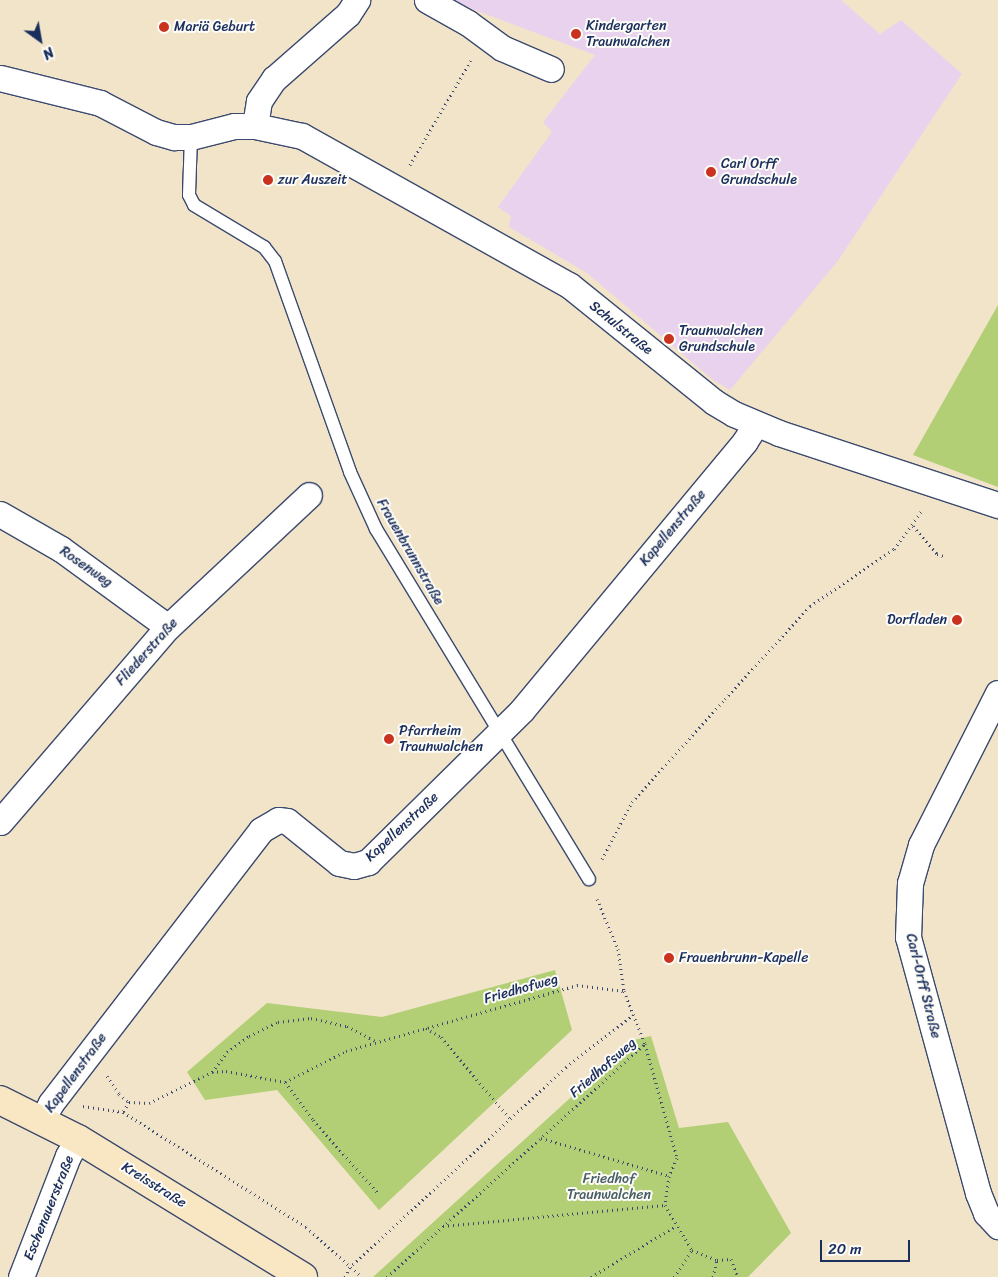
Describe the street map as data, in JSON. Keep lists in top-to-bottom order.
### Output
{
  "streets": {
    "street": [
      "Schulstraße",
      "Kapellenstraße",
      "Rosenweg",
      "Fliederstraße",
      "Carl-Orff Straße",
      "Kreisstraße",
      "Eschenauerstraße"
    ],
    "lane": ["Frauenbrunnstraße"],
    "path": ["Friedhofweg", "Friedhofsweg"]
  },
  "crossings": [
    ["Schulstraße", "Kapellenstraße"],
    ["Schulstraße", "Frauenbrunnstraße"],
    ["Kapellenstraße", "Frauenbrunnstraße"],
    ["Kapellenstraße", "Kreisstraße"],
    ["Rosenweg", "Fliederstraße"],
    ["Kreisstraße", "Eschenauerstraße"]
  ],
  "parks": ["Friedhof Traunwalchen"],
  "places": [
    "Mariä Geburt",
    "Kindergarten Traunwalchen",
    "Carl Orff Grundschule",
    "zur Auszeit",
    "Traunwalchen Grundschule",
    "Dorfladen",
    "Pfarrheim Traunwalchen",
    "Frauenbrunn-Kapelle"
  ],
  "scale_bar": "20 m",
  "north": "bottom right"
}
